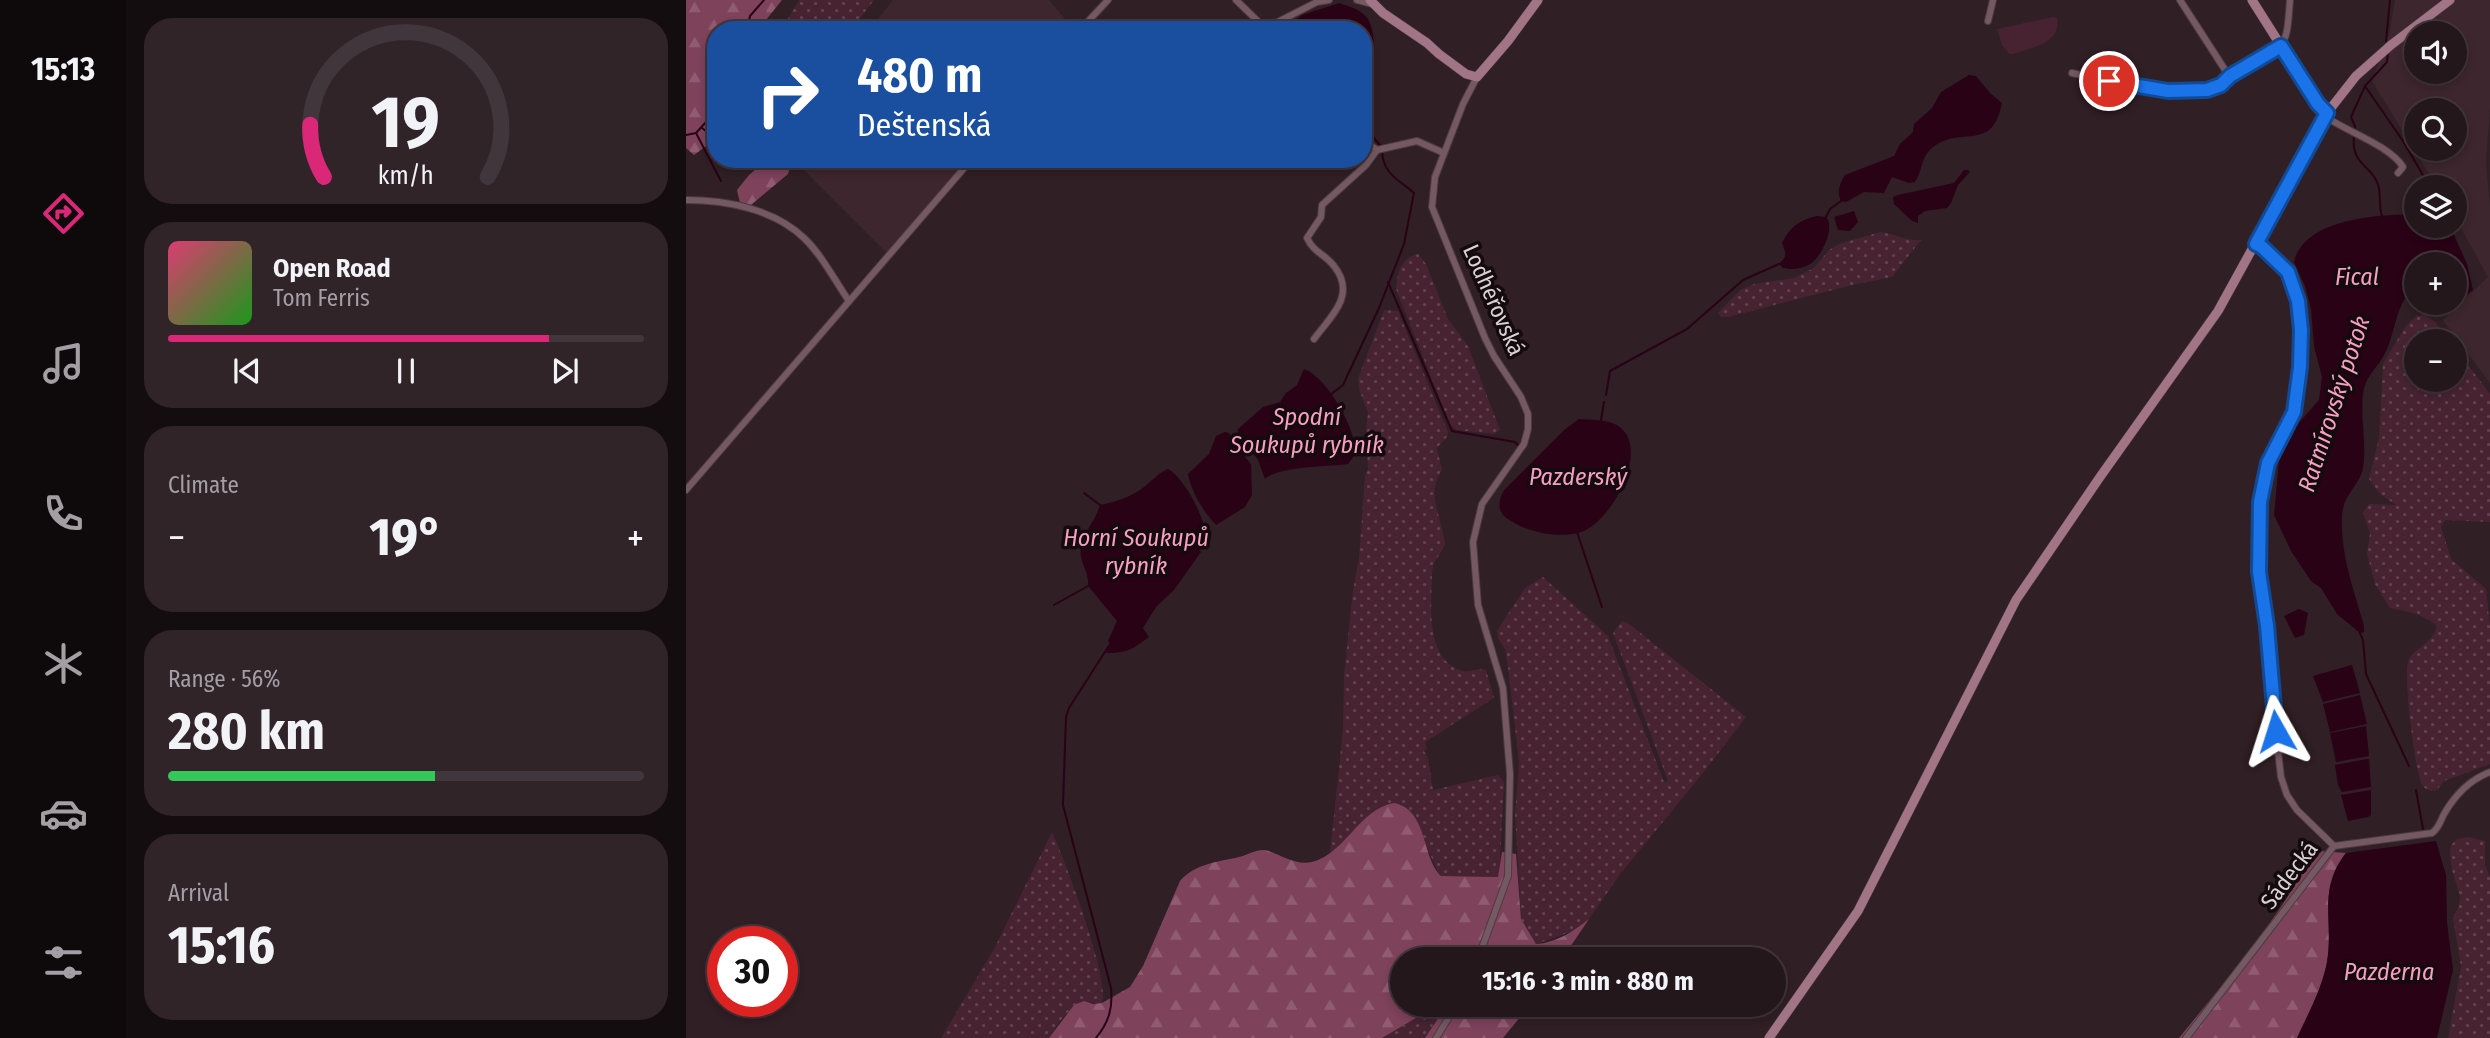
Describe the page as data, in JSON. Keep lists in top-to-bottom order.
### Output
{
  "streets": {
    "main road": ["Lodhéřovská"],
    "street": ["Sádecká"]
  },
  "water": [
    "Fical",
    "Ratmírovský potok",
    "Spodní Soukupů rybník",
    "Pazderský",
    "Horní Soukupů rybník",
    "Pazderna"
  ],
  "page": {
    "tabs": "15:13",
    "map_buttons": ["+", "−"],
    "turn": ["480 m", "Deštenská"],
    "song": ["Open Road", "Tom Ferris"],
    "tile": [
      "Climate",
      ["Range · 56%", "280 km"],
      ["Arrival", "15:16"]
    ],
    "heat": ["−", "19°", "+"],
    "limit": "30",
    "trip": "15:16 · 3 min · 880 m",
    "gauge": ["19", "km/h"]
  }
}
